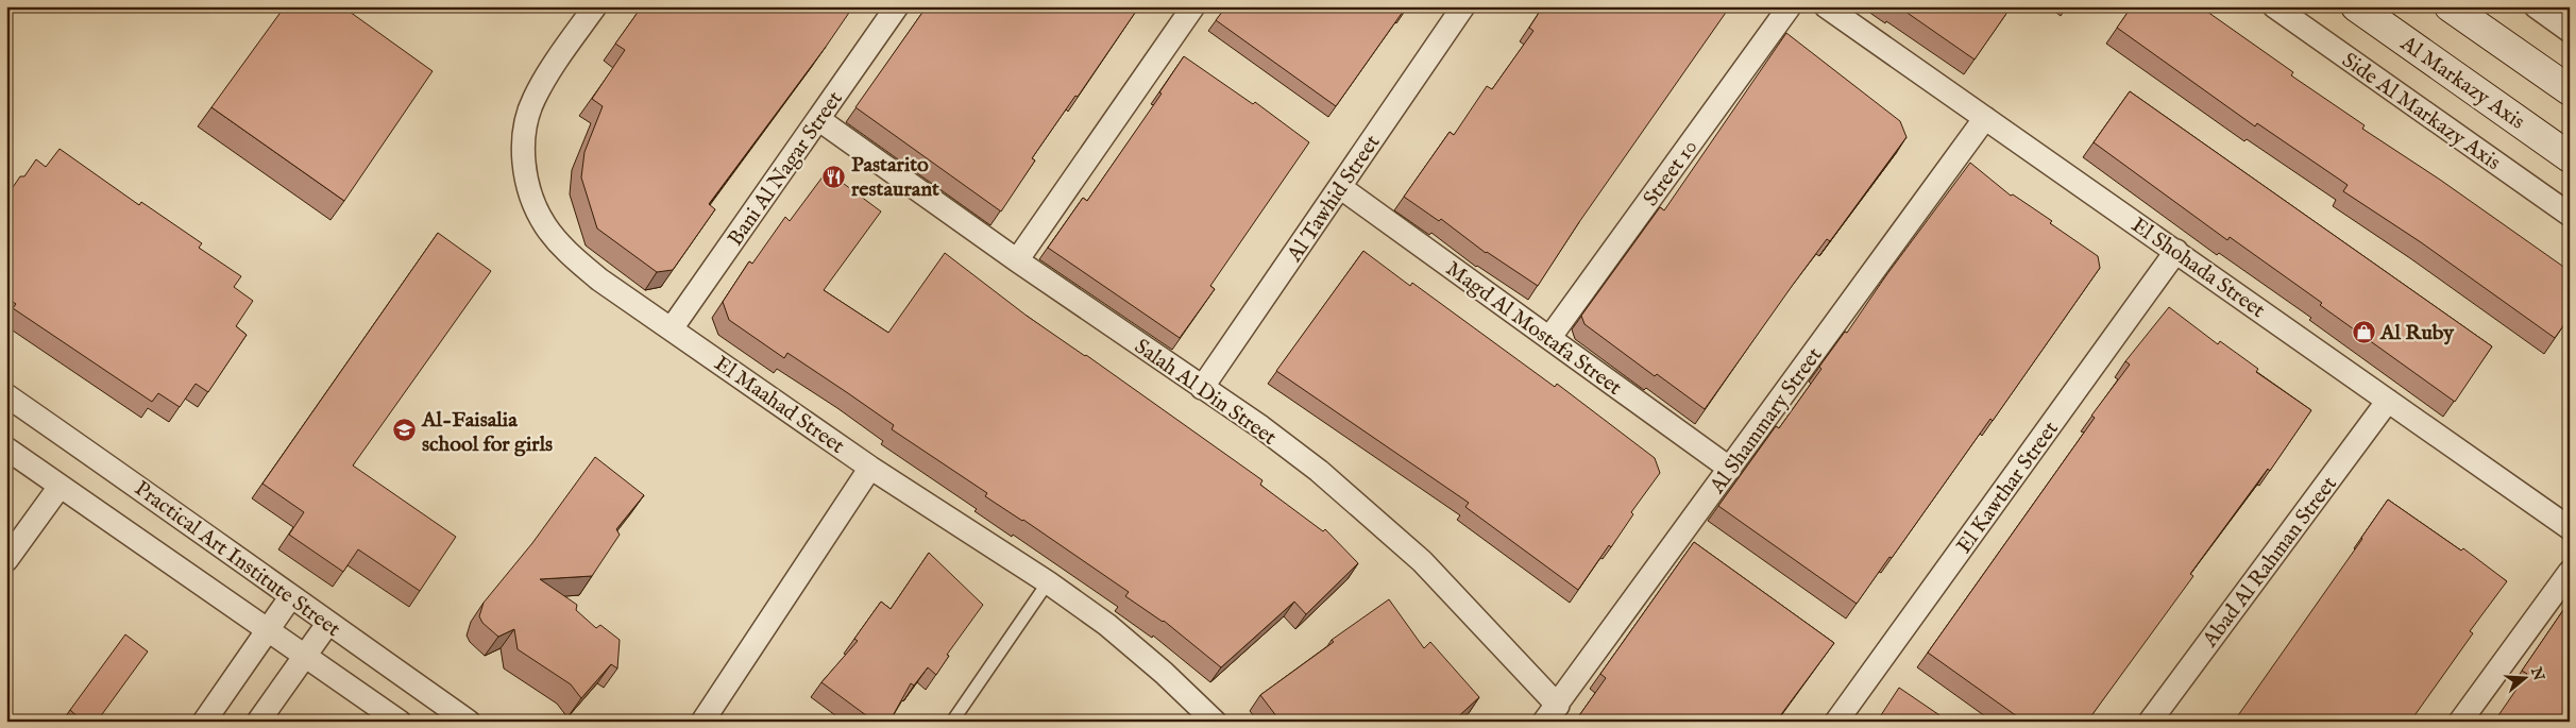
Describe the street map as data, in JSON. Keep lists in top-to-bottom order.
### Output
{
  "streets": {
    "main road": ["Al Markazy Axis"],
    "street": [
      "Side Al Markazy Axis",
      "Bani Al Nagar Street",
      "Street 10",
      "Al Tawhid Street",
      "El Shohada Street",
      "Magd Al Mostafa Street",
      "Salah Al Din Street",
      "El Maahad Street",
      "Al Shammary Street",
      "El Kawthar Street",
      "Practical Art Institute Street",
      "Abad Al Rahman Street"
    ]
  },
  "crossings": [
    ["Bani Al Nagar Street", "Salah Al Din Street"],
    ["Bani Al Nagar Street", "El Maahad Street"],
    ["Street 10", "Magd Al Mostafa Street"],
    ["Al Tawhid Street", "Magd Al Mostafa Street"],
    ["Al Tawhid Street", "Salah Al Din Street"],
    ["El Shohada Street", "Al Shammary Street"],
    ["El Shohada Street", "El Kawthar Street"],
    ["El Shohada Street", "Abad Al Rahman Street"],
    ["Magd Al Mostafa Street", "Al Shammary Street"],
    ["Salah Al Din Street", "Al Shammary Street"]
  ],
  "places": {
    "restaurant": ["Pastarito restaurant"],
    "shop": ["Al Ruby"],
    "school or university": ["Al-Faisalia school for girls"]
  },
  "north": "right"
}
